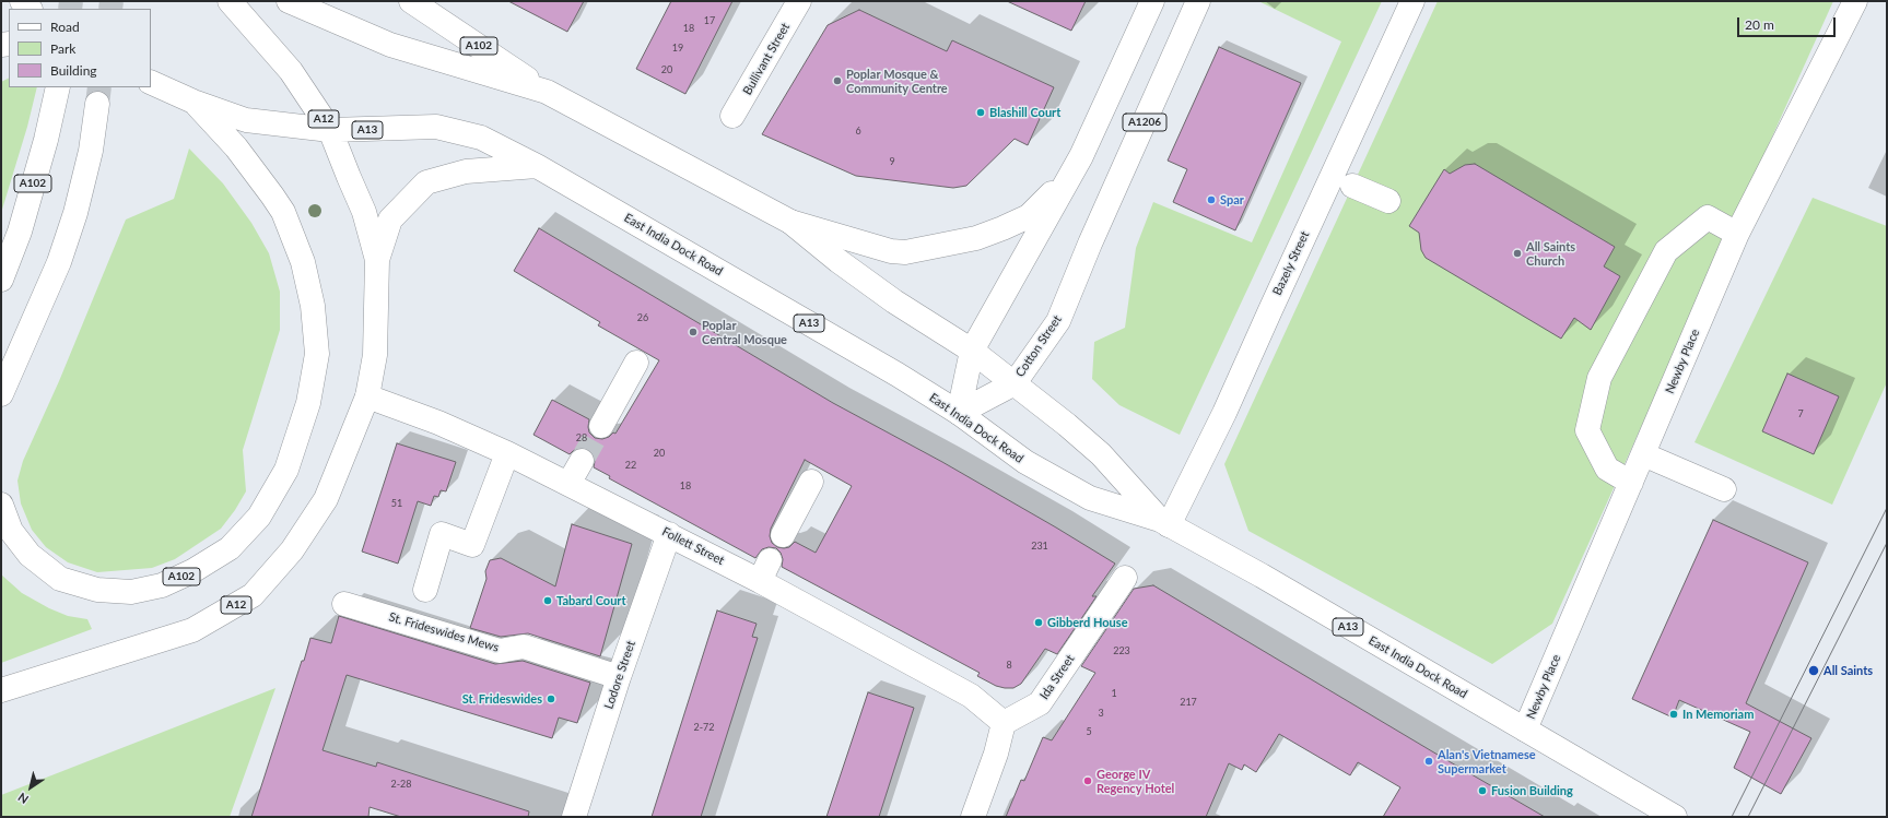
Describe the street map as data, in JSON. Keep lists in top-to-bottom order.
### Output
{
  "streets": {
    "main road": [
      "A102",
      "Bullivant Street",
      "A12",
      "A1206",
      "A13",
      "East India Dock Road",
      "Bazely Street",
      "Cotton Street",
      "Newby Place",
      "Follett Street",
      "St. Frideswides Mews",
      "Lodore Street",
      "Ida Street"
    ]
  },
  "crossings": [
    ["A102", "East India Dock Road"],
    ["A12", "East India Dock Road"],
    ["A12", "Follett Street"],
    ["East India Dock Road", "Bazely Street"],
    ["East India Dock Road", "Cotton Street"],
    ["East India Dock Road", "Newby Place"],
    ["Follett Street", "Lodore Street"],
    ["Follett Street", "Ida Street"],
    ["St. Frideswides Mews", "Lodore Street"]
  ],
  "places": [
    "Poplar Mosque & Community Centre",
    "Blashill Court",
    "Spar",
    "All Saints Church",
    "Poplar Central Mosque",
    "Tabard Court",
    "Gibberd House",
    "All Saints",
    "St. Frideswides",
    "In Memoriam",
    "Alan's Vietnamese Supermarket",
    "George IV Regency Hotel",
    "Fusion Building"
  ],
  "house_numbers": [
    "17",
    "18",
    "19",
    "20",
    "6",
    "9",
    "26",
    "7",
    "28",
    "20",
    "22",
    "18",
    "51",
    "231",
    "223",
    "8",
    "1",
    "217",
    "3",
    "2-72",
    "5",
    "2-28"
  ],
  "legend": ["Road", "Park", "Building"],
  "scale_bar": "20 m",
  "north": "bottom left"
}
